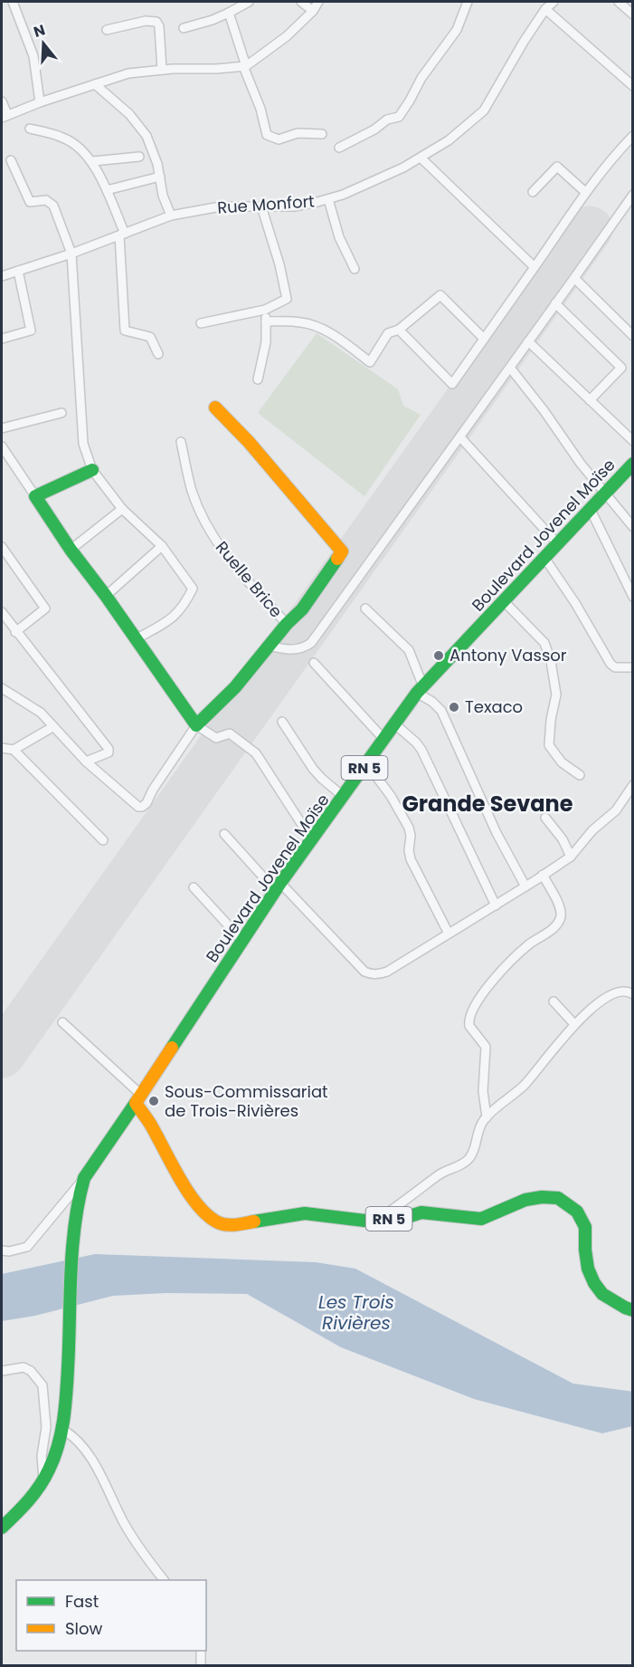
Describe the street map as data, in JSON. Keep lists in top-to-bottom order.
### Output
{
  "streets": {
    "main road": ["Boulevard Jovenel Moïse", "RN 5"],
    "street": ["Rue Monfort", "Ruelle Brice"]
  },
  "crossings": [
    ["Boulevard Jovenel Moïse", "RN 5"]
  ],
  "districts": ["Grande Sevane"],
  "water": ["Les Trois Rivières"],
  "places": ["Antony Vassor", "Texaco", "Sous-Commissariat de Trois-Rivières"],
  "legend": ["Fast", "Slow"],
  "north": "top"
}
